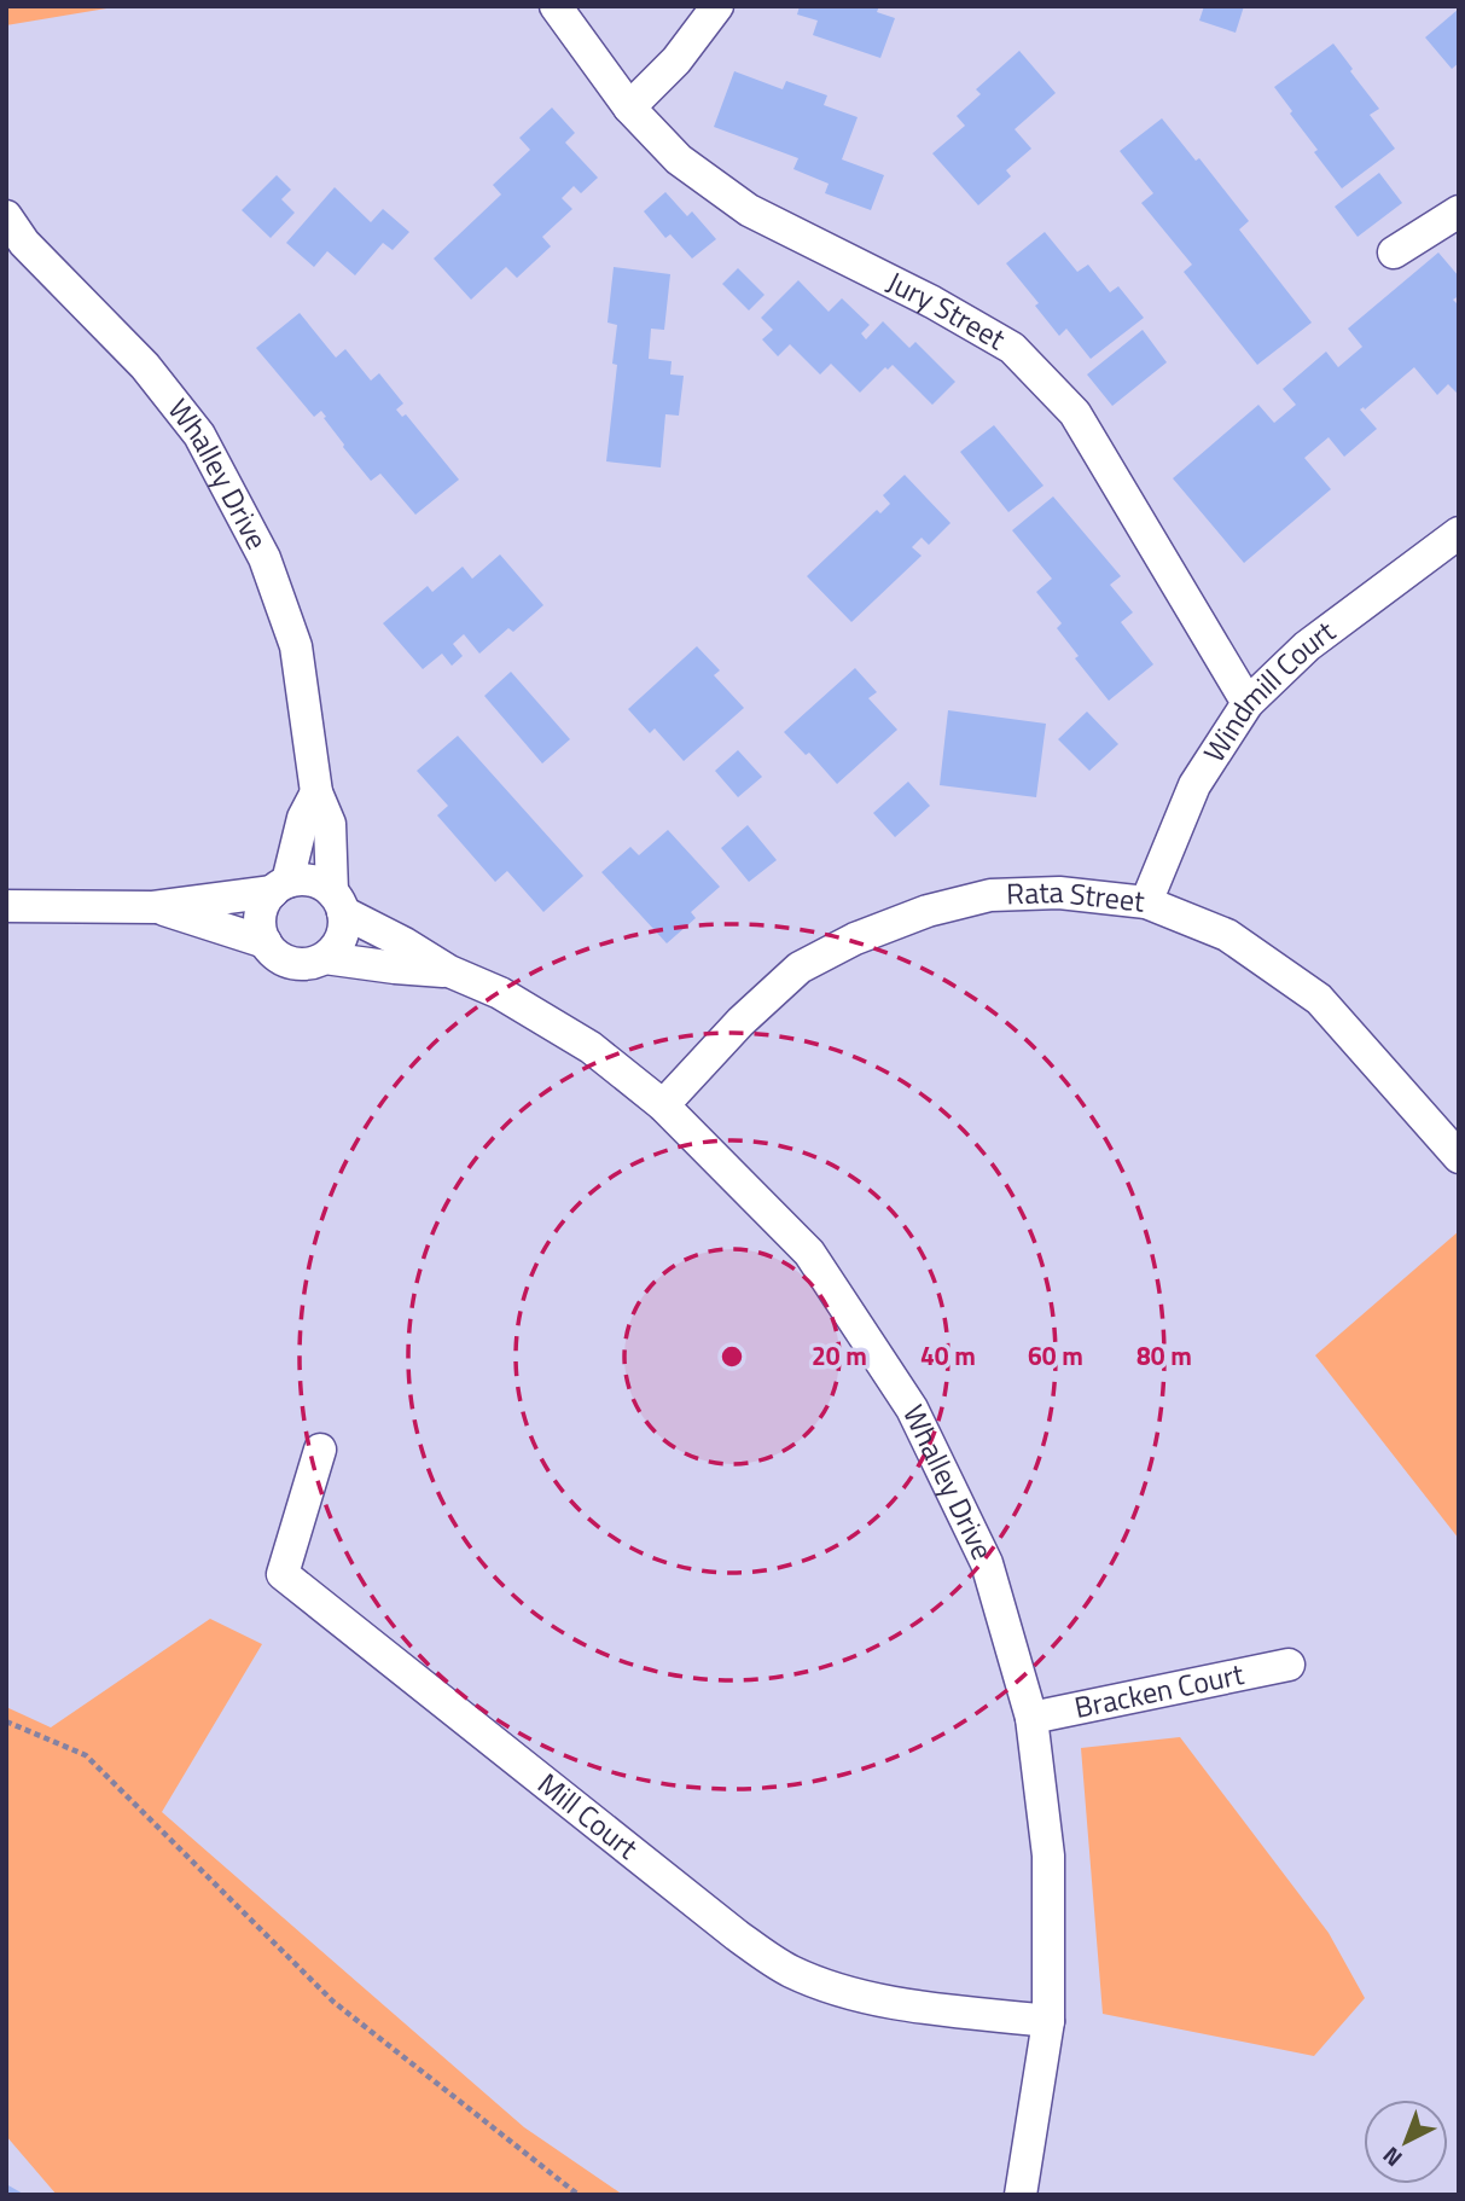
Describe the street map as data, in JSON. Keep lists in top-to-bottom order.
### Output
{
  "streets": {
    "street": [
      "Jury Street",
      "Whalley Drive",
      "Windmill Court",
      "Rata Street",
      "Bracken Court",
      "Mill Court"
    ]
  },
  "crossings": [
    ["Jury Street", "Windmill Court"],
    ["Whalley Drive", "Rata Street"],
    ["Whalley Drive", "Bracken Court"],
    ["Whalley Drive", "Mill Court"],
    ["Windmill Court", "Rata Street"]
  ],
  "north": "bottom left",
  "rings": [
    "20 m",
    "40 m",
    "60 m",
    "80 m"
  ]
}
